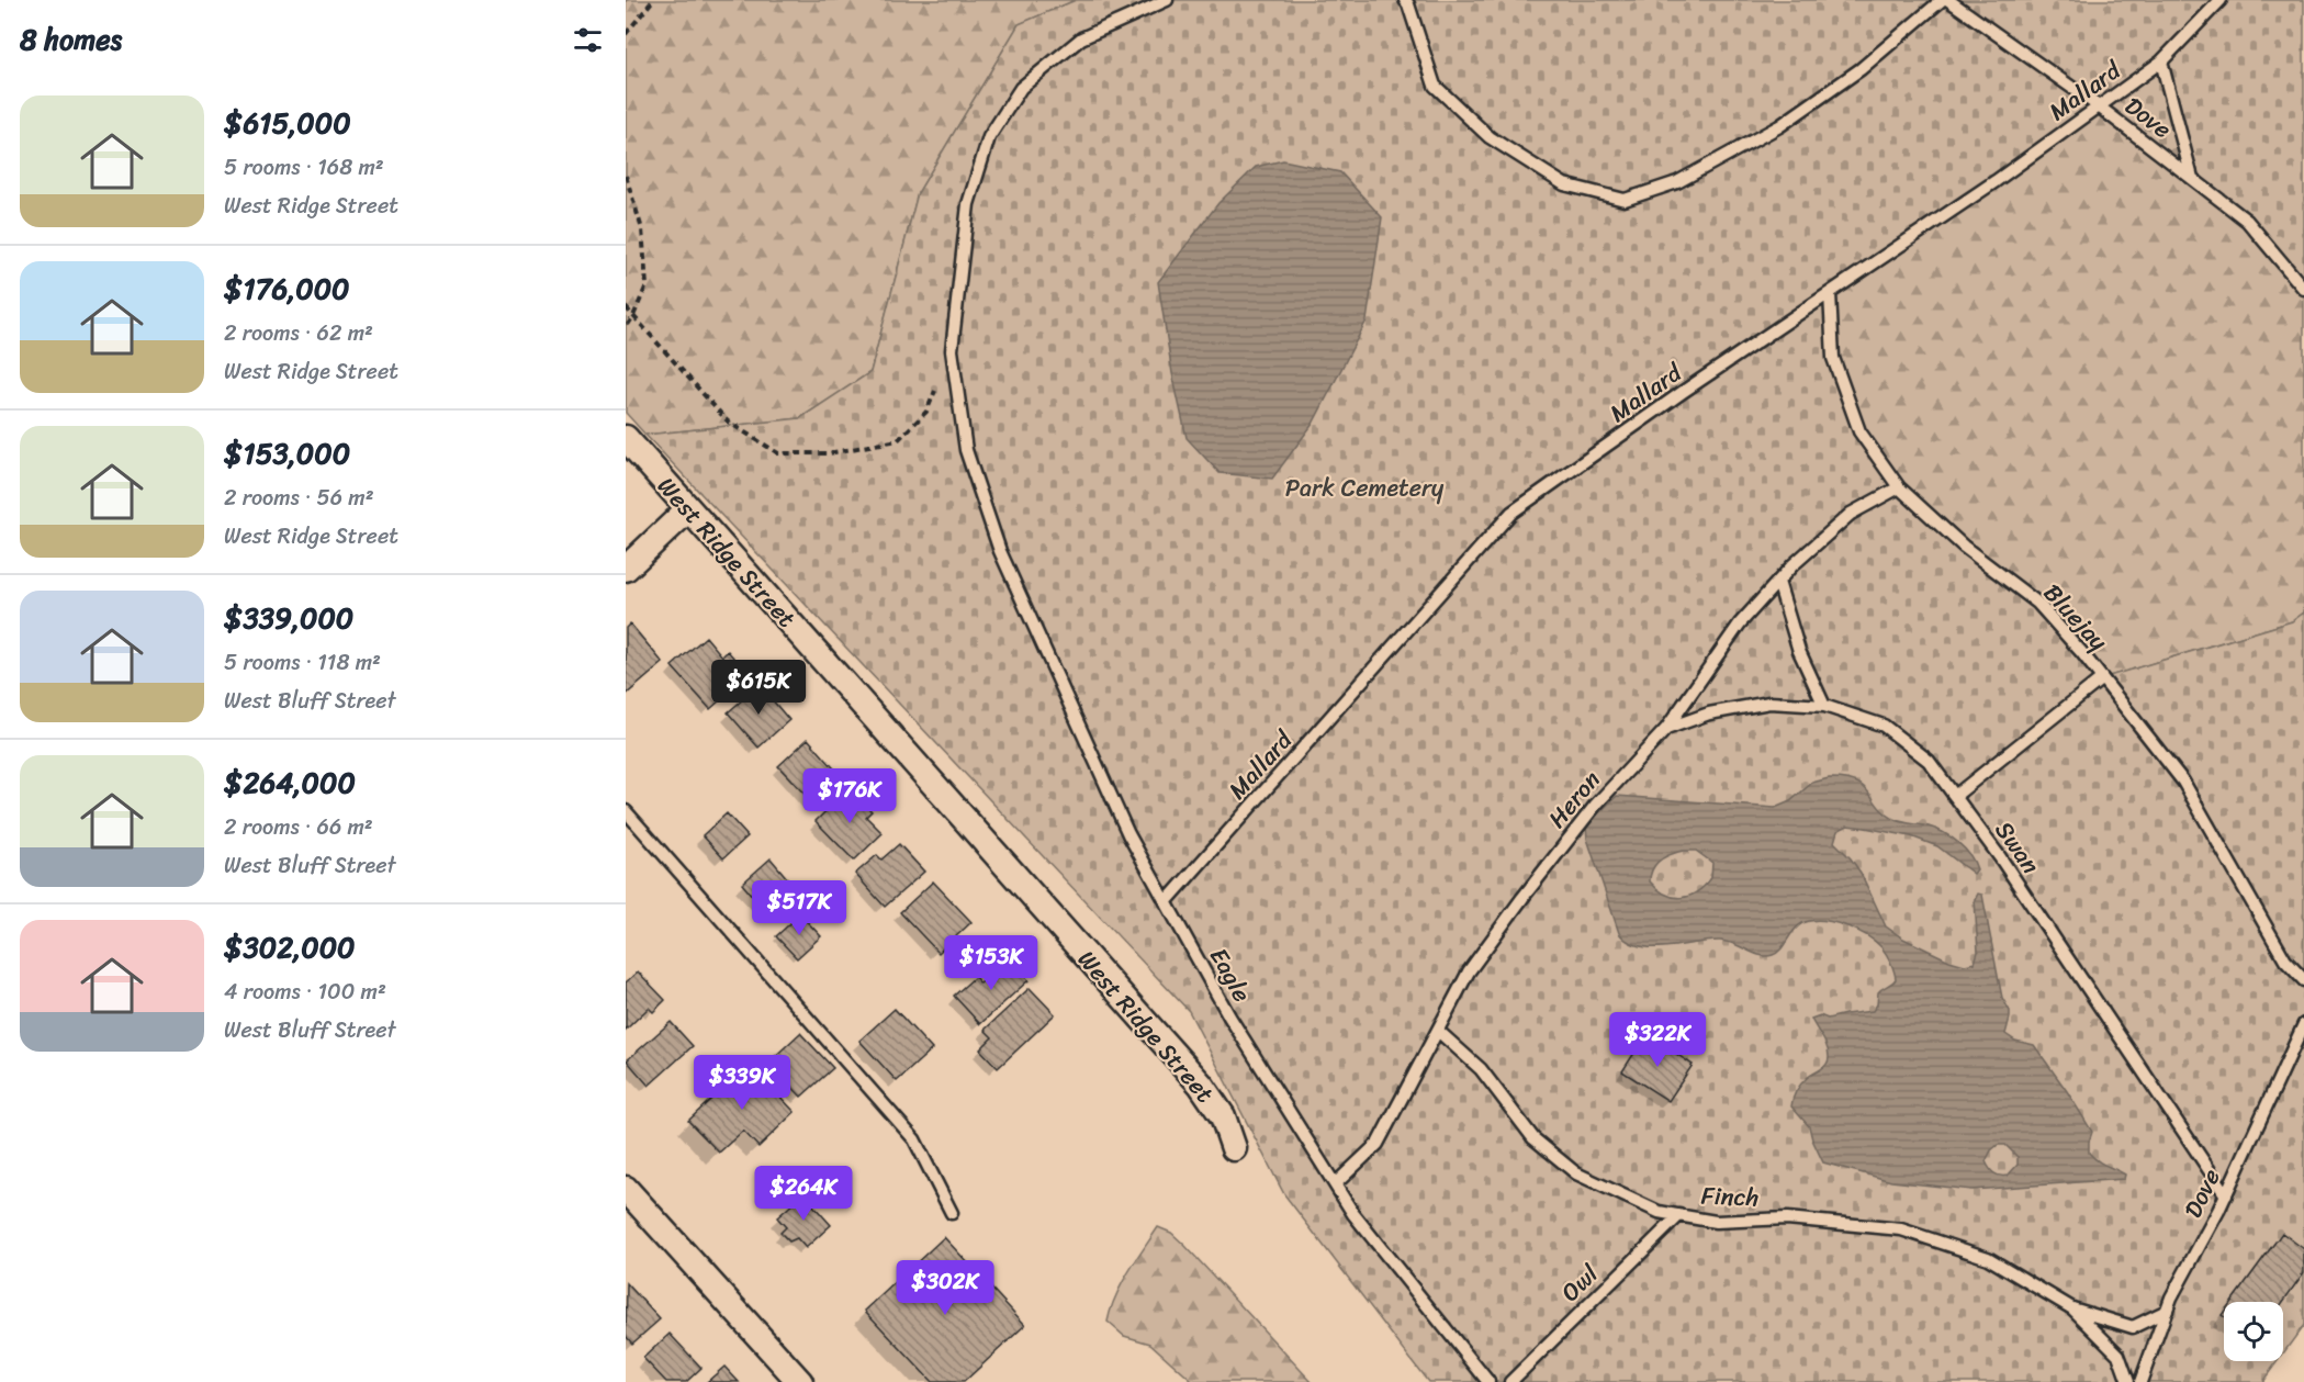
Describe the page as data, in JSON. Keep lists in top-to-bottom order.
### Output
{
  "streets": {
    "street": ["West Ridge Street"],
    "lane": [
      "Mallard",
      "Dove",
      "Bluejay",
      "Heron",
      "Swan",
      "Eagle",
      "Finch",
      "Owl"
    ]
  },
  "crossings": [
    ["Mallard", "Dove"],
    ["Mallard", "Bluejay"],
    ["Mallard", "Eagle"],
    ["Dove", "Swan"],
    ["Dove", "Finch"],
    ["Bluejay", "Heron"],
    ["Heron", "Swan"],
    ["Heron", "Eagle"],
    ["Heron", "Finch"],
    ["Finch", "Owl"]
  ],
  "parks": ["Park Cemetery"],
  "page": {
    "heading": "8 homes",
    "list": [
      {
        "name": "$615,000",
        "note": "5 rooms · 168 m² · West Ridge Street"
      },
      {
        "name": "$176,000",
        "note": "2 rooms · 62 m² · West Ridge Street"
      },
      {
        "name": "$153,000",
        "note": "2 rooms · 56 m² · West Ridge Street"
      },
      {
        "name": "$339,000",
        "note": "5 rooms · 118 m² · West Bluff Street"
      },
      {
        "name": "$264,000",
        "note": "2 rooms · 66 m² · West Bluff Street"
      },
      {
        "name": "$302,000",
        "note": "4 rooms · 100 m² · West Bluff Street"
      }
    ],
    "price": [
      "$615K",
      "$176K",
      "$517K",
      "$153K",
      "$322K",
      "$339K",
      "$264K",
      "$302K"
    ]
  }
}
